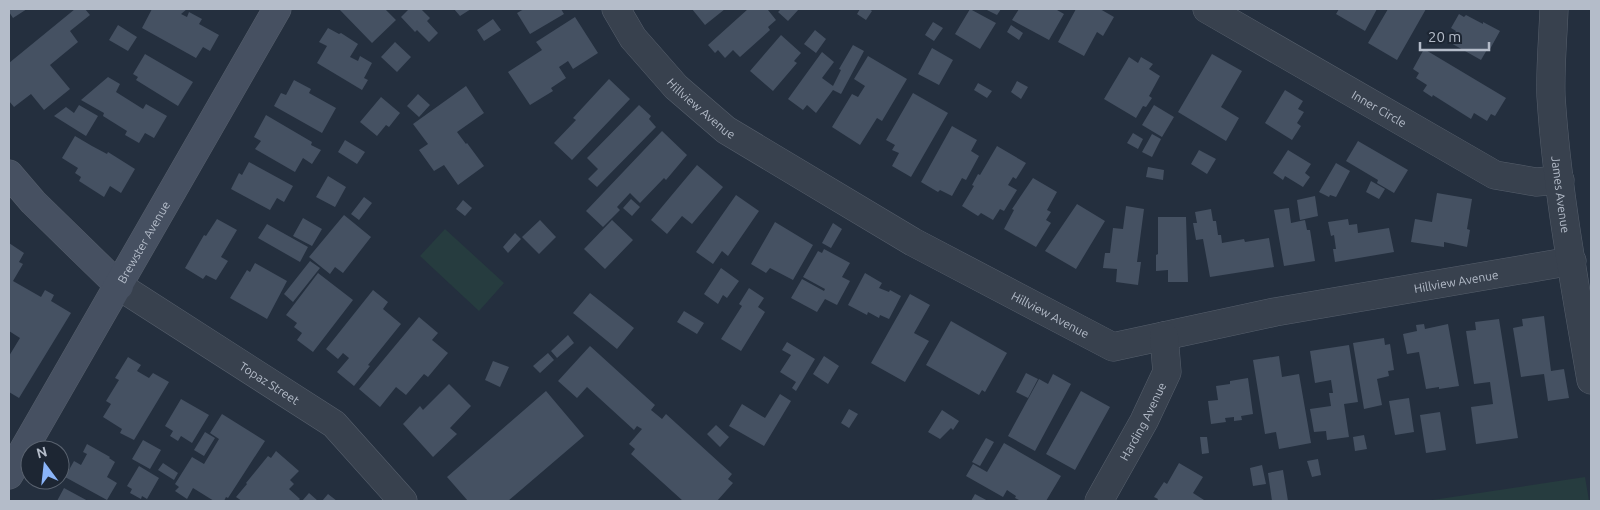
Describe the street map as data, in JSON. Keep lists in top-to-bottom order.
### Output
{
  "streets": {
    "main road": ["Brewster Avenue"],
    "street": [
      "Hillview Avenue",
      "Inner Circle",
      "James Avenue",
      "Topaz Street",
      "Harding Avenue"
    ]
  },
  "crossings": [
    ["Hillview Avenue", "James Avenue"],
    ["Hillview Avenue", "Harding Avenue"],
    ["Inner Circle", "James Avenue"],
    ["Brewster Avenue", "Topaz Street"]
  ],
  "scale_bar": "20 m",
  "north": "top"
}
